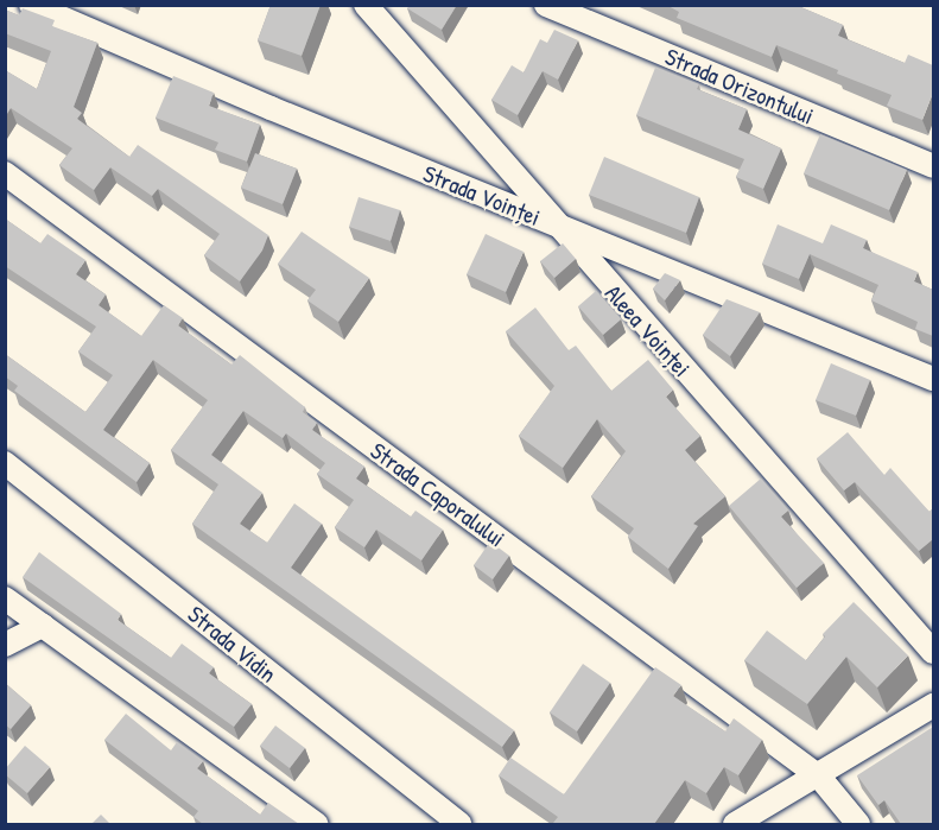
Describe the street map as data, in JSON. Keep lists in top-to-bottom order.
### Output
{
  "streets": {
    "street": [
      "Strada Orizontului",
      "Strada Voinței",
      "Aleea Voinței",
      "Strada Caporalului",
      "Strada Vidin"
    ]
  },
  "crossings": [
    ["Strada Voinței", "Aleea Voinței"]
  ]
}
